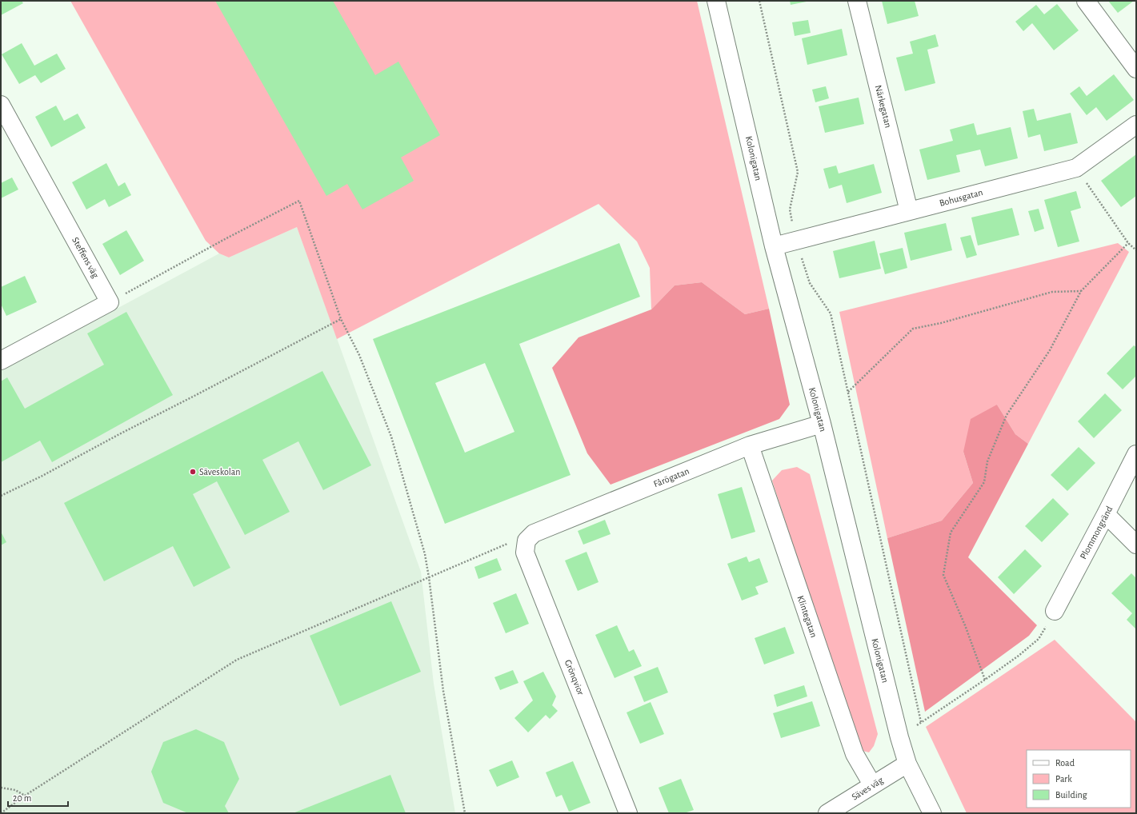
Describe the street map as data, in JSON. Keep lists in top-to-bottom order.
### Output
{
  "streets": {
    "street": [
      "Närkegatan",
      "Kolonigatan",
      "Bohusgatan",
      "Steffens väg",
      "Fårögatan",
      "Plommongränd",
      "Klintegatan",
      "Grönqvior",
      "Säves väg"
    ]
  },
  "crossings": [
    ["Närkegatan", "Bohusgatan"],
    ["Kolonigatan", "Bohusgatan"],
    ["Kolonigatan", "Fårögatan"],
    ["Kolonigatan", "Säves väg"],
    ["Fårögatan", "Klintegatan"],
    ["Fårögatan", "Grönqvior"],
    ["Klintegatan", "Säves väg"]
  ],
  "places": ["Säveskolan"],
  "legend": ["Road", "Park", "Building"],
  "scale_bar": "20 m"
}
